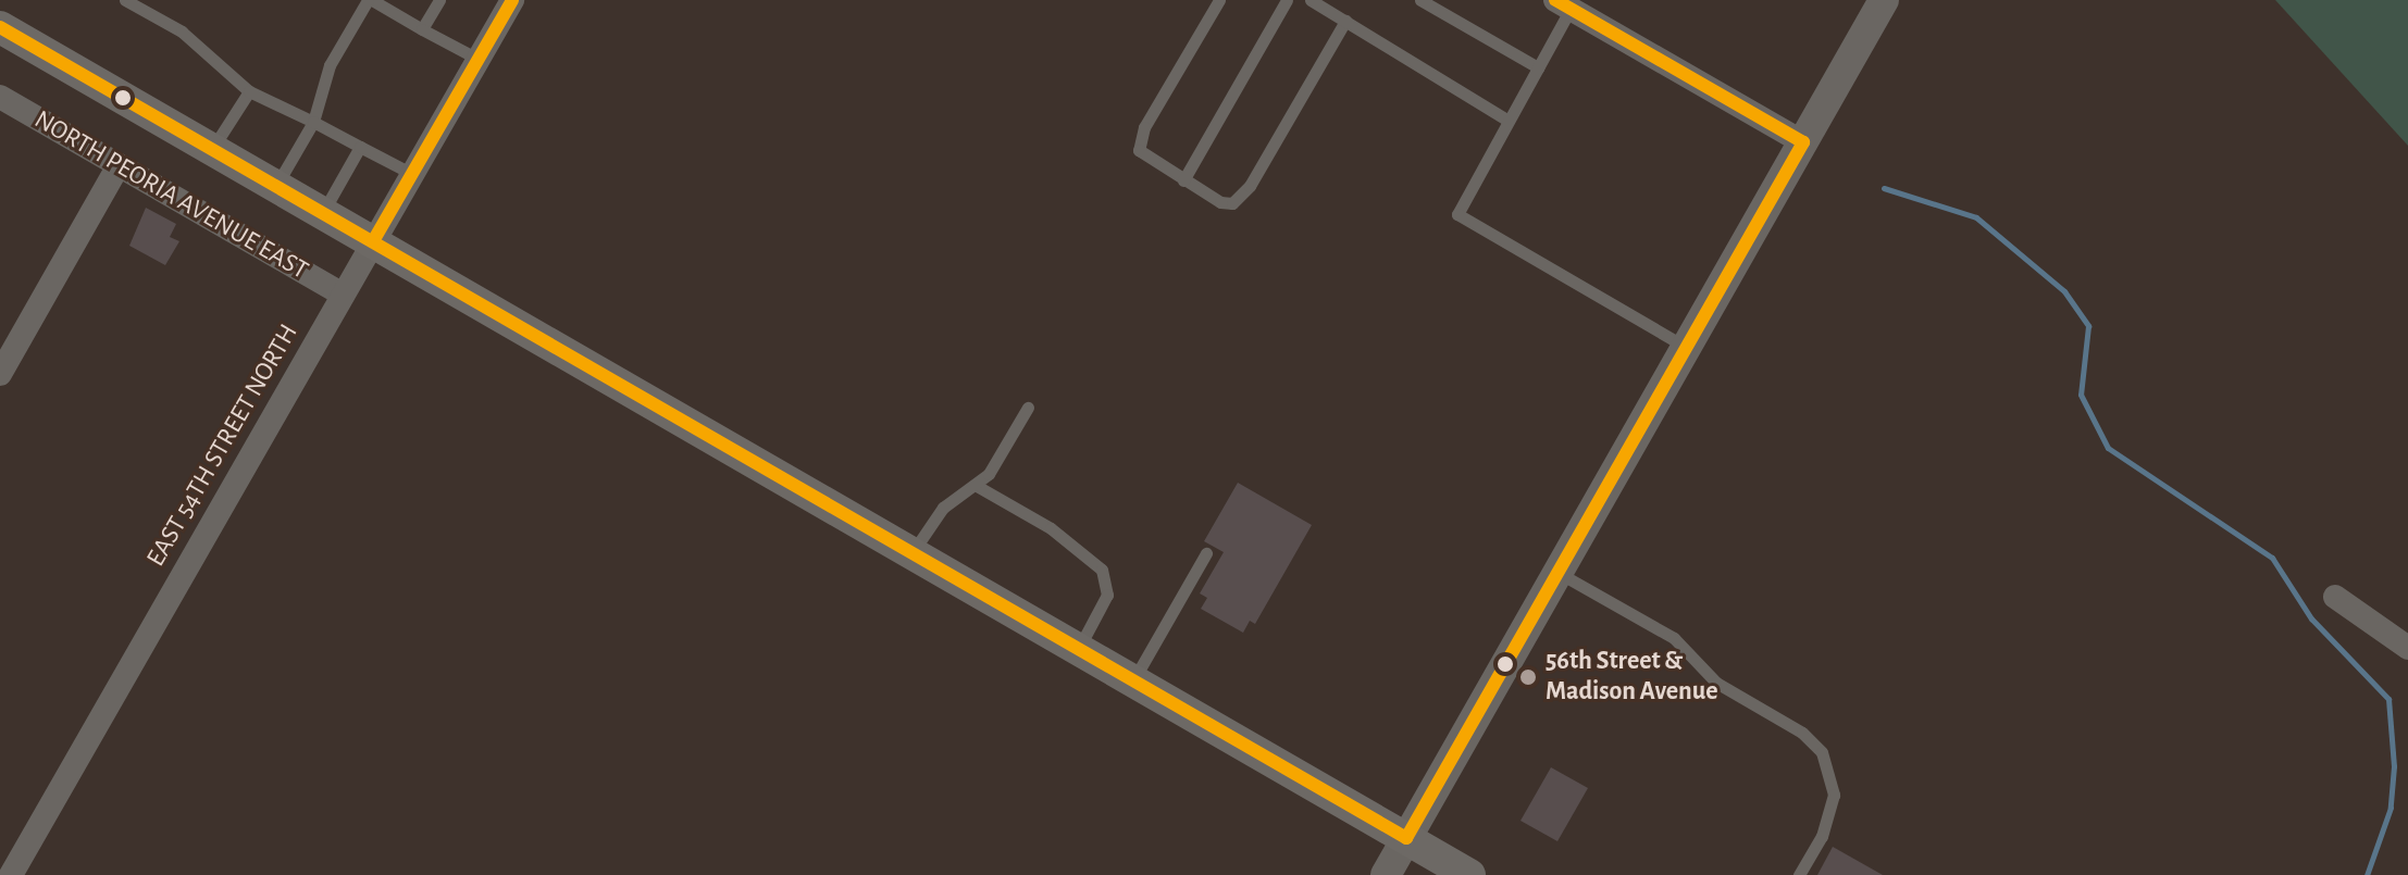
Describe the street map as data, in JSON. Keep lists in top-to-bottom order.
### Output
{
  "streets": {
    "street": ["NORTH PEORIA AVENUE EAST", "EAST 54TH STREET NORTH"]
  },
  "crossings": [
    ["NORTH PEORIA AVENUE EAST", "EAST 54TH STREET NORTH"]
  ],
  "places": ["56th Street & Madison Avenue"]
}
